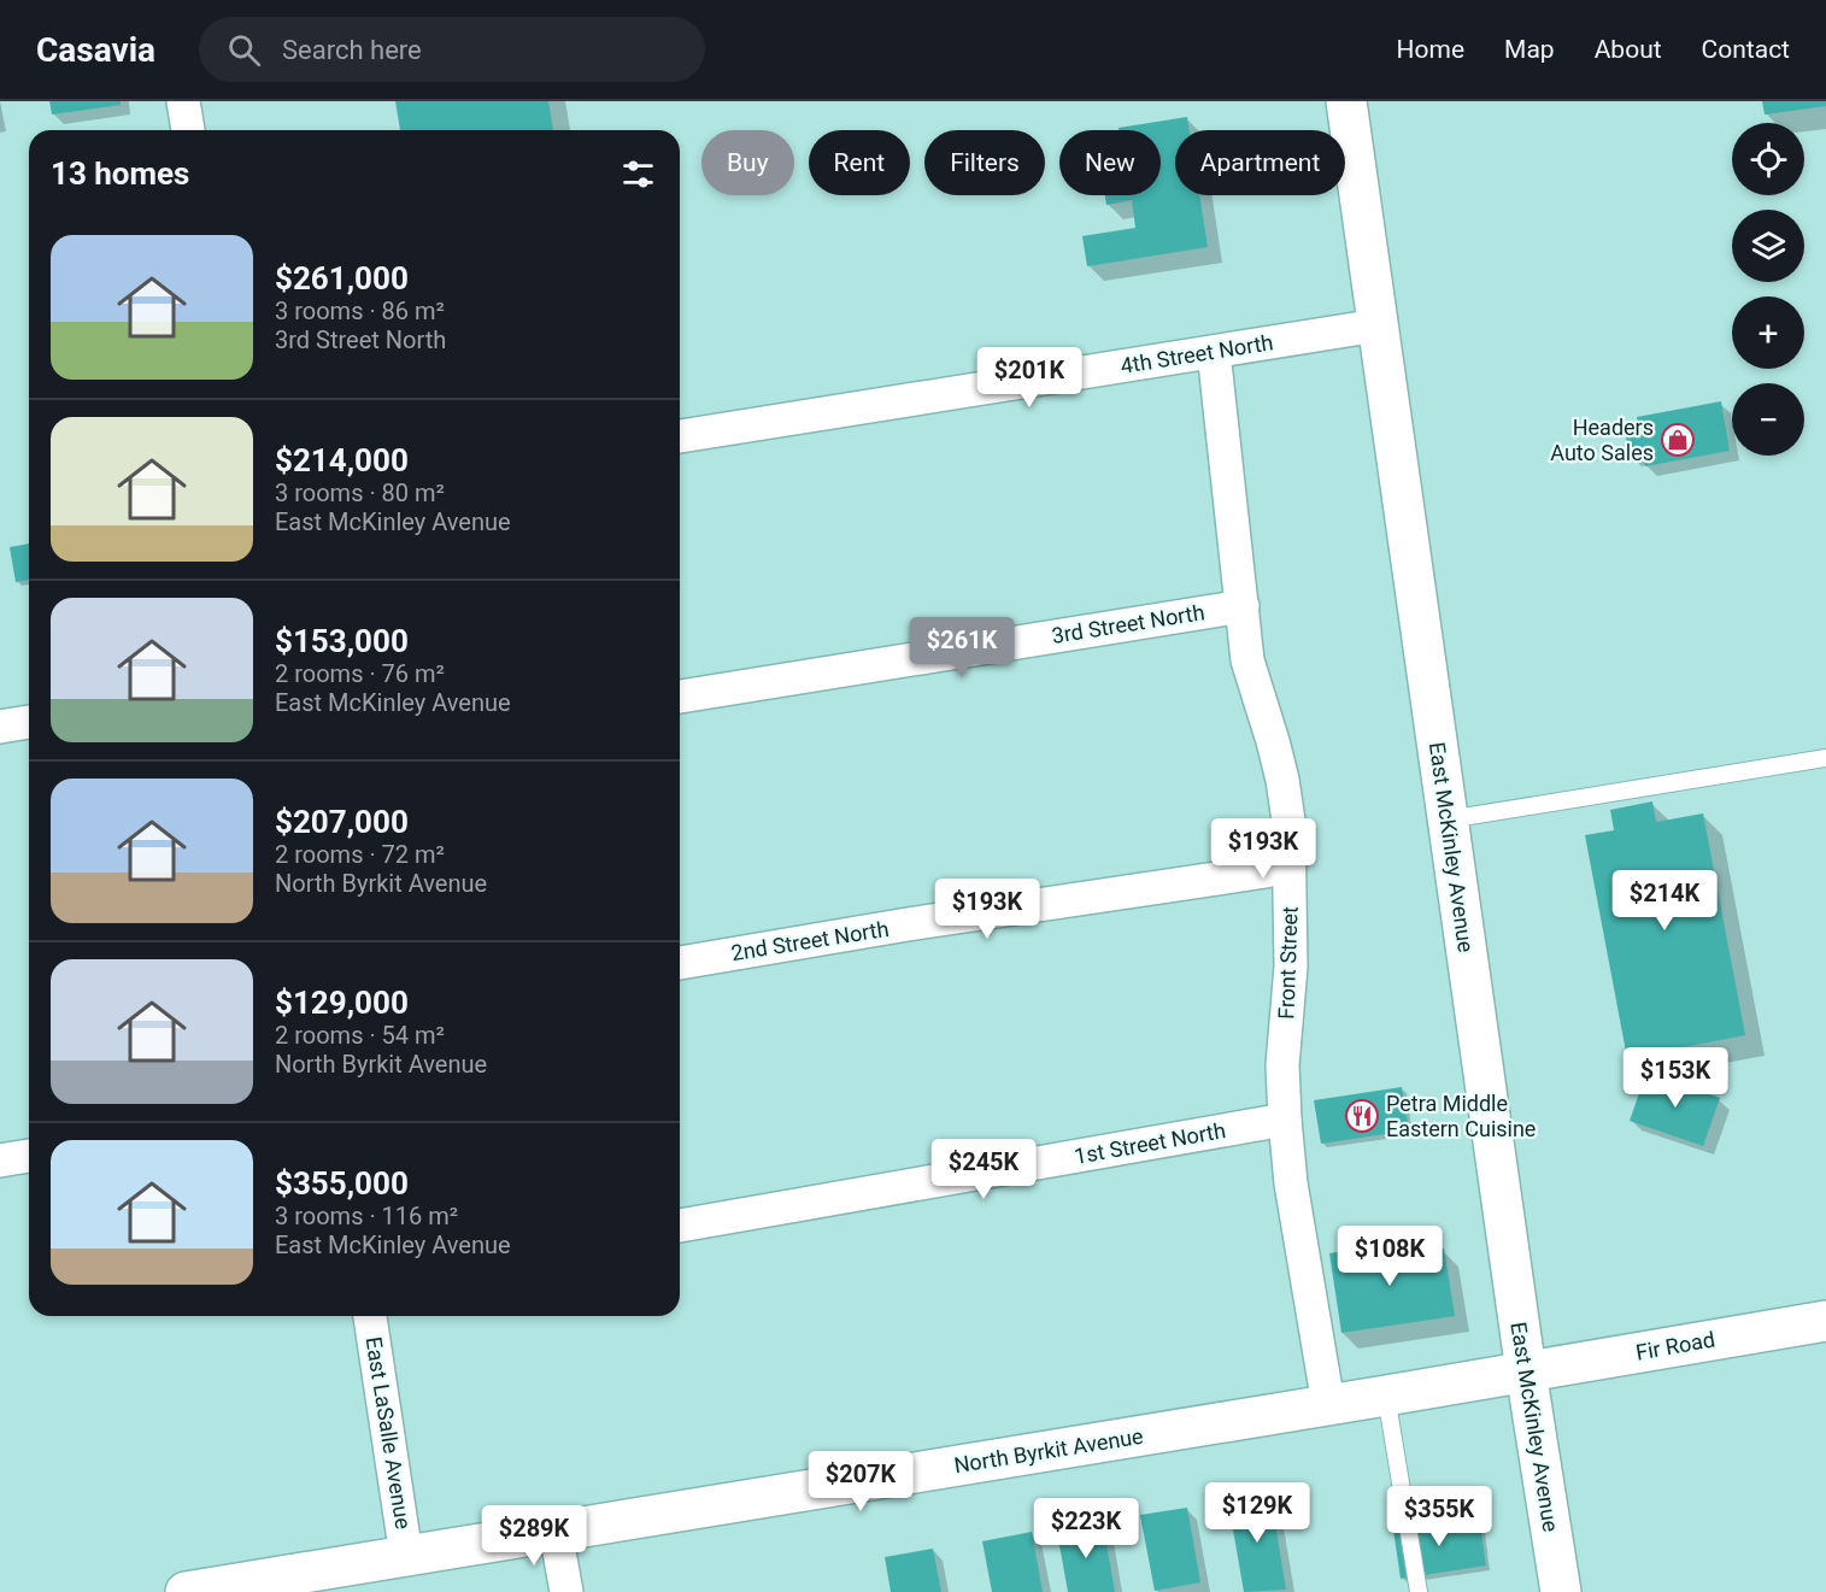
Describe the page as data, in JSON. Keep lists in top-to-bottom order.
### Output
{
  "streets": {
    "street": [
      "4th Street North",
      "3rd Street North",
      "East McKinley Avenue",
      "2nd Street North",
      "Front Street",
      "1st Street North",
      "Fir Road",
      "East LaSalle Avenue",
      "North Byrkit Avenue"
    ]
  },
  "crossings": [
    ["4th Street North", "East McKinley Avenue"],
    ["4th Street North", "Front Street"],
    ["3rd Street North", "Front Street"],
    ["East McKinley Avenue", "Fir Road"],
    ["East McKinley Avenue", "North Byrkit Avenue"],
    ["2nd Street North", "Front Street"],
    ["Front Street", "1st Street North"],
    ["Front Street", "North Byrkit Avenue"],
    ["Fir Road", "North Byrkit Avenue"],
    ["East LaSalle Avenue", "North Byrkit Avenue"]
  ],
  "places": {
    "shop": ["Headers Auto Sales"],
    "restaurant": ["Petra Middle Eastern Cuisine"]
  },
  "page": {
    "header": "Casavia",
    "search": "Search here",
    "nav": [
      "Home",
      "Map",
      "About",
      "Contact"
    ],
    "map_buttons": ["+", "−"],
    "chip": [
      "Buy",
      "Rent",
      "Filters",
      "New",
      "Apartment"
    ],
    "heading": "13 homes",
    "list": [
      {
        "name": "$261,000",
        "note": "3 rooms · 86 m² · 3rd Street North"
      },
      {
        "name": "$214,000",
        "note": "3 rooms · 80 m² · East McKinley Avenue"
      },
      {
        "name": "$153,000",
        "note": "2 rooms · 76 m² · East McKinley Avenue"
      },
      {
        "name": "$207,000",
        "note": "2 rooms · 72 m² · North Byrkit Avenue"
      },
      {
        "name": "$129,000",
        "note": "2 rooms · 54 m² · North Byrkit Avenue"
      },
      {
        "name": "$355,000",
        "note": "3 rooms · 116 m² · East McKinley Avenue"
      }
    ],
    "price": [
      "$201K",
      "$261K",
      "$193K",
      "$214K",
      "$193K",
      "$153K",
      "$245K",
      "$108K",
      "$207K",
      "$129K",
      "$355K",
      "$223K",
      "$289K"
    ]
  }
}
